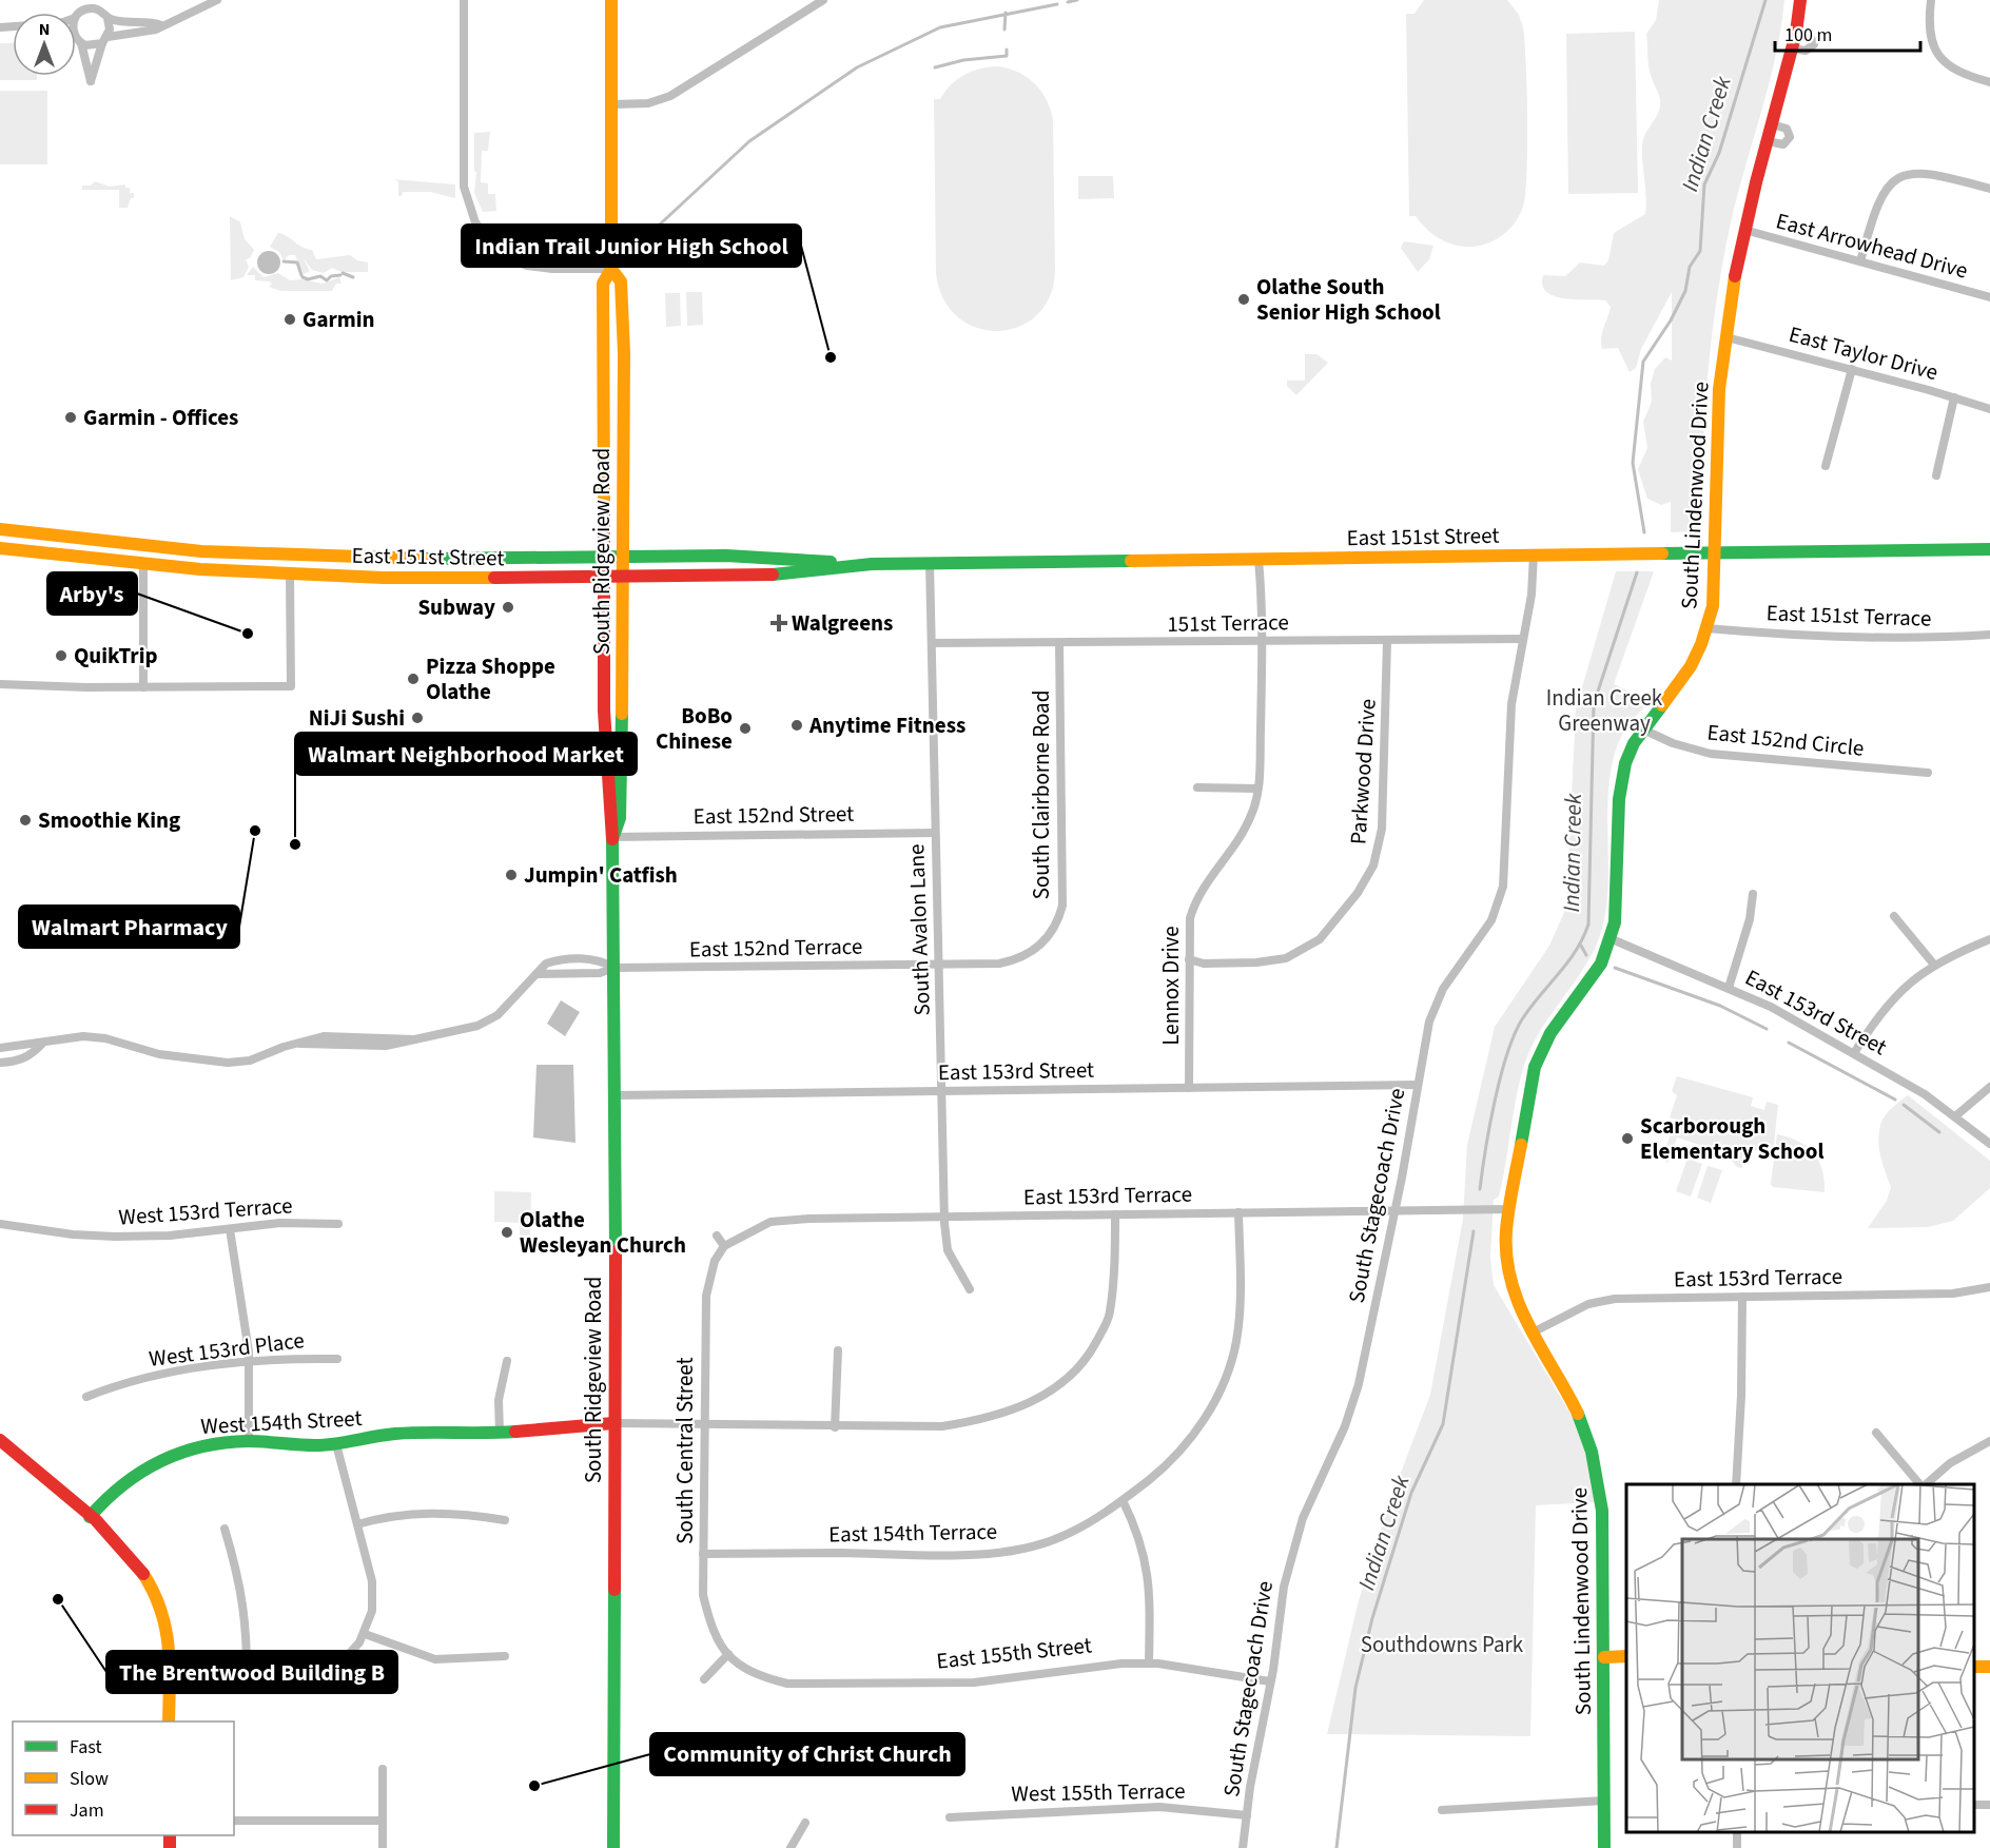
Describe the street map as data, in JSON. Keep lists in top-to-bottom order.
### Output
{
  "streets": {
    "main road": [
      "South Lindenwood Drive",
      "East 151st Street",
      "South Ridgeview Road",
      "West 154th Street"
    ],
    "street": [
      "East Arrowhead Drive",
      "East Taylor Drive",
      "East 151st Terrace",
      "151st Terrace",
      "East 152nd Circle",
      "Parkwood Drive",
      "South Clairborne Road",
      "East 152nd Street",
      "South Avalon Lane",
      "East 152nd Terrace",
      "Lennox Drive",
      "East 153rd Street",
      "East 153rd Terrace",
      "South Stagecoach Drive",
      "West 153rd Terrace",
      "West 153rd Place",
      "South Central Street",
      "East 154th Terrace",
      "East 155th Street",
      "West 155th Terrace"
    ]
  },
  "crossings": [
    ["East Arrowhead Drive", "South Lindenwood Drive"],
    ["East Taylor Drive", "South Lindenwood Drive"],
    ["South Lindenwood Drive", "East 151st Street"],
    ["South Lindenwood Drive", "East 151st Terrace"],
    ["South Lindenwood Drive", "East 152nd Circle"],
    ["South Lindenwood Drive", "East 153rd Street"],
    ["South Lindenwood Drive", "East 153rd Terrace"],
    ["East 151st Street", "South Ridgeview Road"],
    ["East 151st Street", "South Avalon Lane"],
    ["East 151st Street", "Lennox Drive"],
    ["East 151st Street", "South Stagecoach Drive"],
    ["South Ridgeview Road", "East 152nd Street"],
    ["South Ridgeview Road", "East 152nd Terrace"],
    ["South Ridgeview Road", "East 153rd Street"],
    ["South Ridgeview Road", "West 154th Street"],
    ["151st Terrace", "Parkwood Drive"],
    ["151st Terrace", "South Clairborne Road"],
    ["151st Terrace", "South Avalon Lane"],
    ["151st Terrace", "Lennox Drive"],
    ["151st Terrace", "South Stagecoach Drive"],
    ["Parkwood Drive", "Lennox Drive"],
    ["South Clairborne Road", "South Avalon Lane"],
    ["South Clairborne Road", "East 152nd Terrace"],
    ["East 152nd Street", "South Avalon Lane"],
    ["South Avalon Lane", "East 152nd Terrace"],
    ["South Avalon Lane", "East 153rd Street"],
    ["South Avalon Lane", "East 153rd Terrace"],
    ["Lennox Drive", "East 153rd Street"],
    ["East 153rd Street", "South Stagecoach Drive"],
    ["East 153rd Terrace", "South Stagecoach Drive"],
    ["East 153rd Terrace", "South Central Street"],
    ["East 153rd Terrace", "East 154th Terrace"],
    ["South Stagecoach Drive", "East 155th Street"],
    ["South Stagecoach Drive", "West 155th Terrace"],
    ["South Central Street", "East 154th Terrace"],
    ["South Central Street", "East 155th Street"]
  ],
  "water": ["Indian Creek"],
  "parks": ["Indian Creek Greenway", "Southdowns Park"],
  "places": {
    "other": [
      "Olathe South Senior High School",
      "Garmin",
      "Indian Trail Junior High School",
      "Garmin - Offices",
      "Subway",
      "Arby's",
      "QuikTrip",
      "Pizza Shoppe Olathe",
      "NiJi Sushi",
      "Anytime Fitness",
      "BoBo Chinese",
      "Smoothie King",
      "Walmart Pharmacy",
      "Walmart Neighborhood Market",
      "Jumpin' Catfish",
      "Scarborough Elementary School",
      "Olathe Wesleyan Church",
      "The Brentwood Building B",
      "Community of Christ Church"
    ],
    "health": ["Walgreens"]
  },
  "legend": ["Fast", "Slow", "Jam"],
  "scale_bar": "100 m",
  "north": "top"
}
